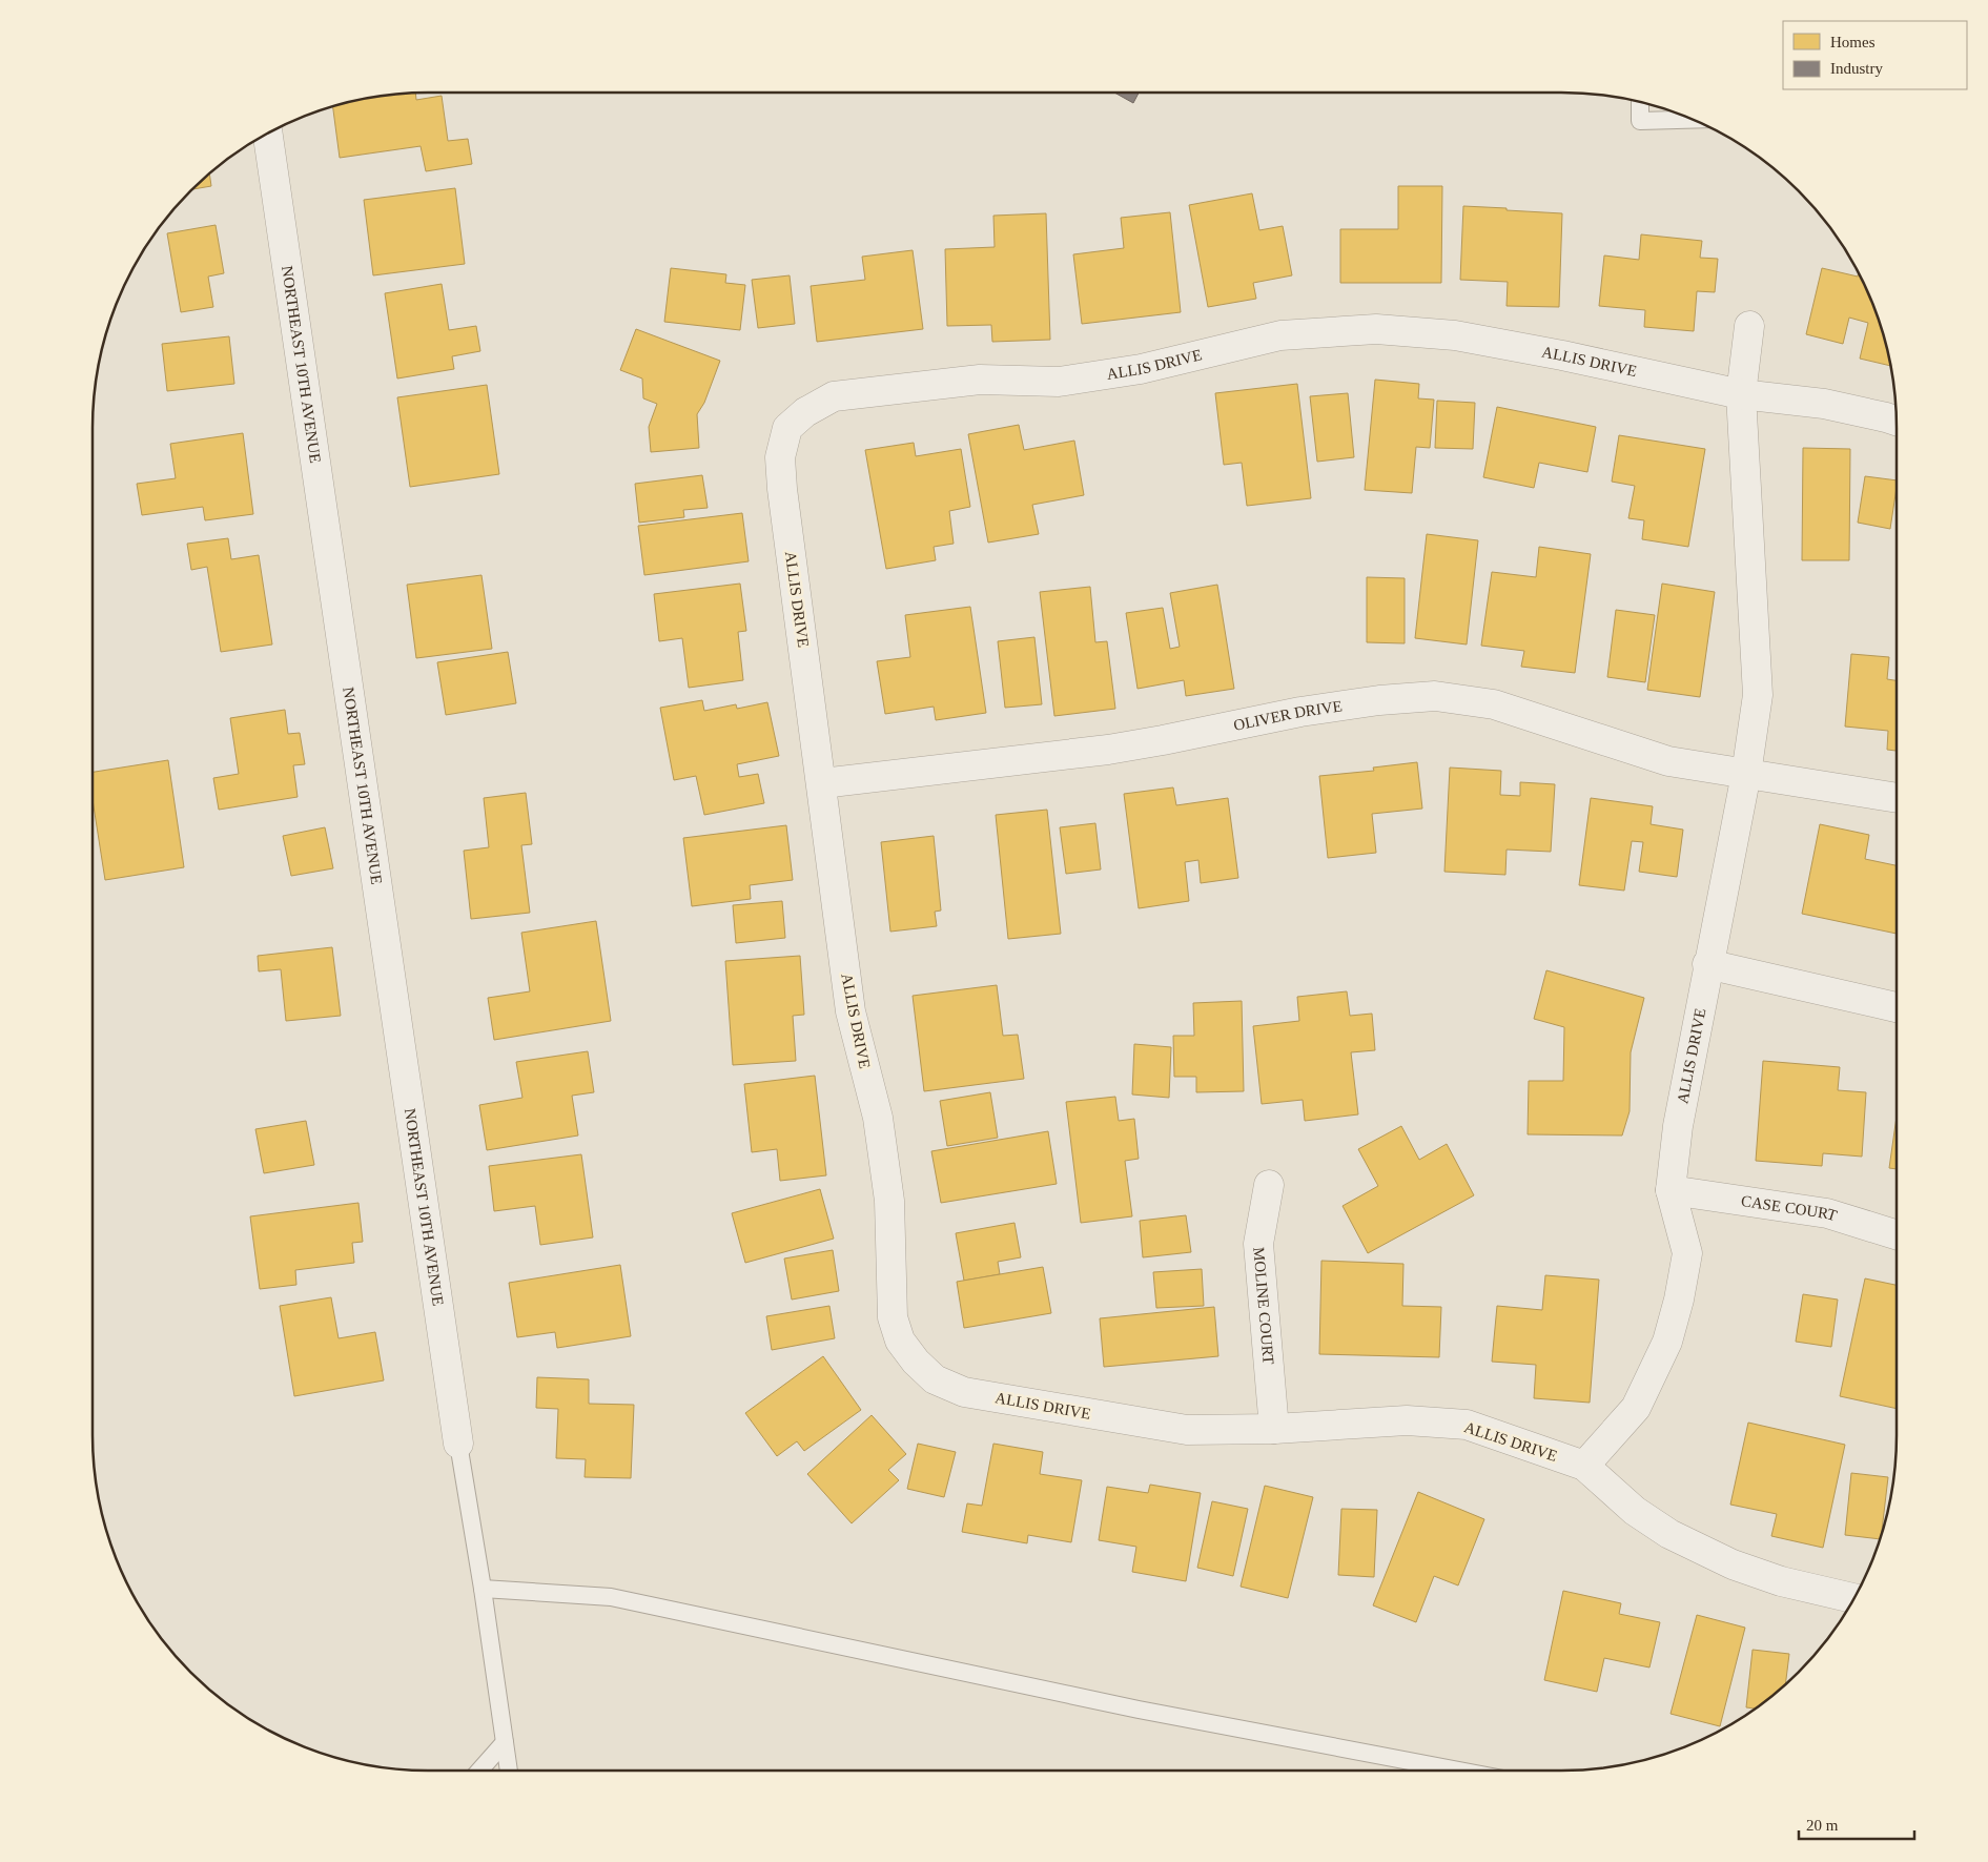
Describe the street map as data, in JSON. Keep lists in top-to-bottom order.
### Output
{
  "streets": {
    "street": [
      "ALLIS DRIVE",
      "NORTHEAST 10TH AVENUE",
      "OLIVER DRIVE",
      "CASE COURT",
      "MOLINE COURT"
    ]
  },
  "crossings": [
    ["ALLIS DRIVE", "OLIVER DRIVE"],
    ["ALLIS DRIVE", "CASE COURT"],
    ["ALLIS DRIVE", "MOLINE COURT"]
  ],
  "legend": ["Homes", "Industry"],
  "scale_bar": "20 m"
}
